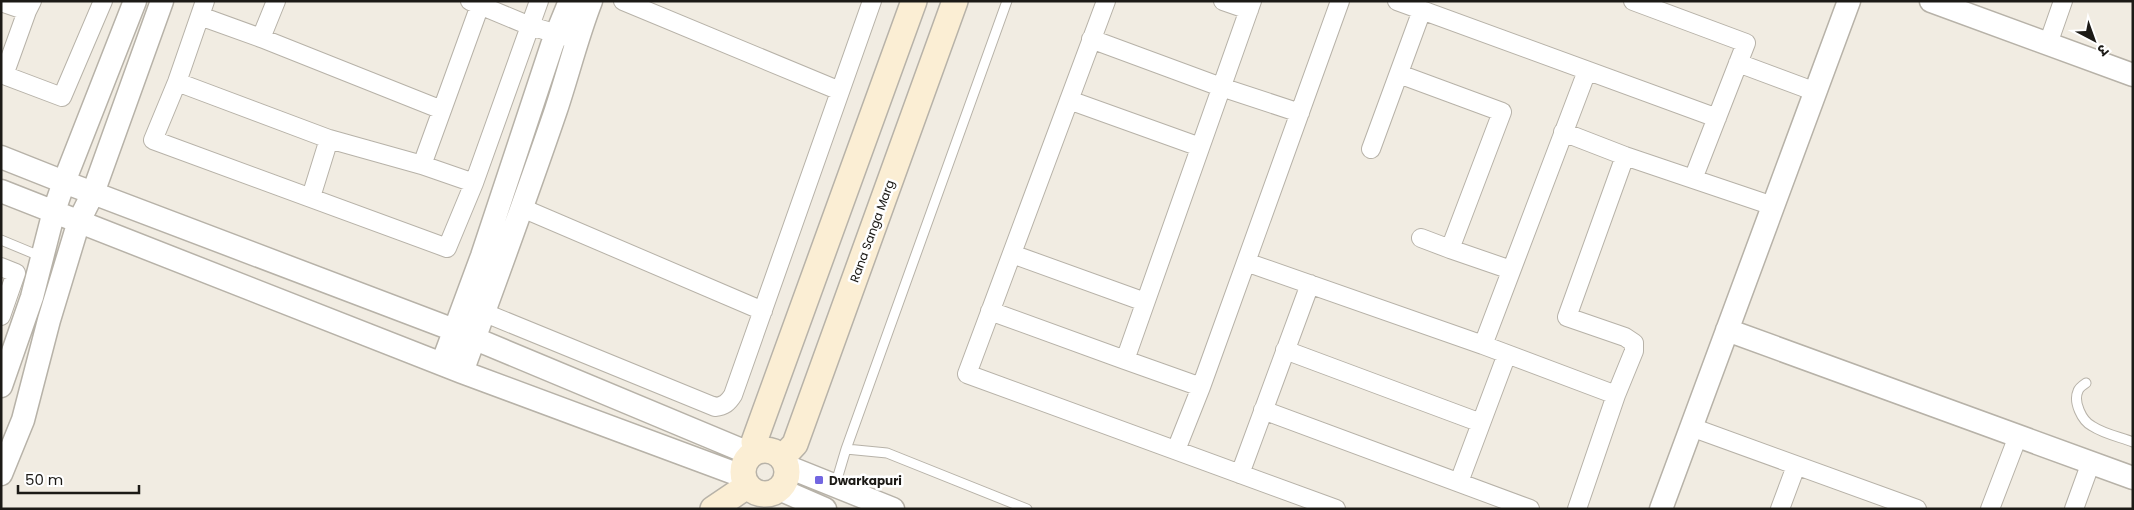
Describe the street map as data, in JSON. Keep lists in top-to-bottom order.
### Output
{
  "streets": {
    "main road": ["Rana Sanga Marg"]
  },
  "places": {
    "transit": ["Dwarkapuri"]
  },
  "scale_bar": "50 m",
  "north": "bottom right"
}
